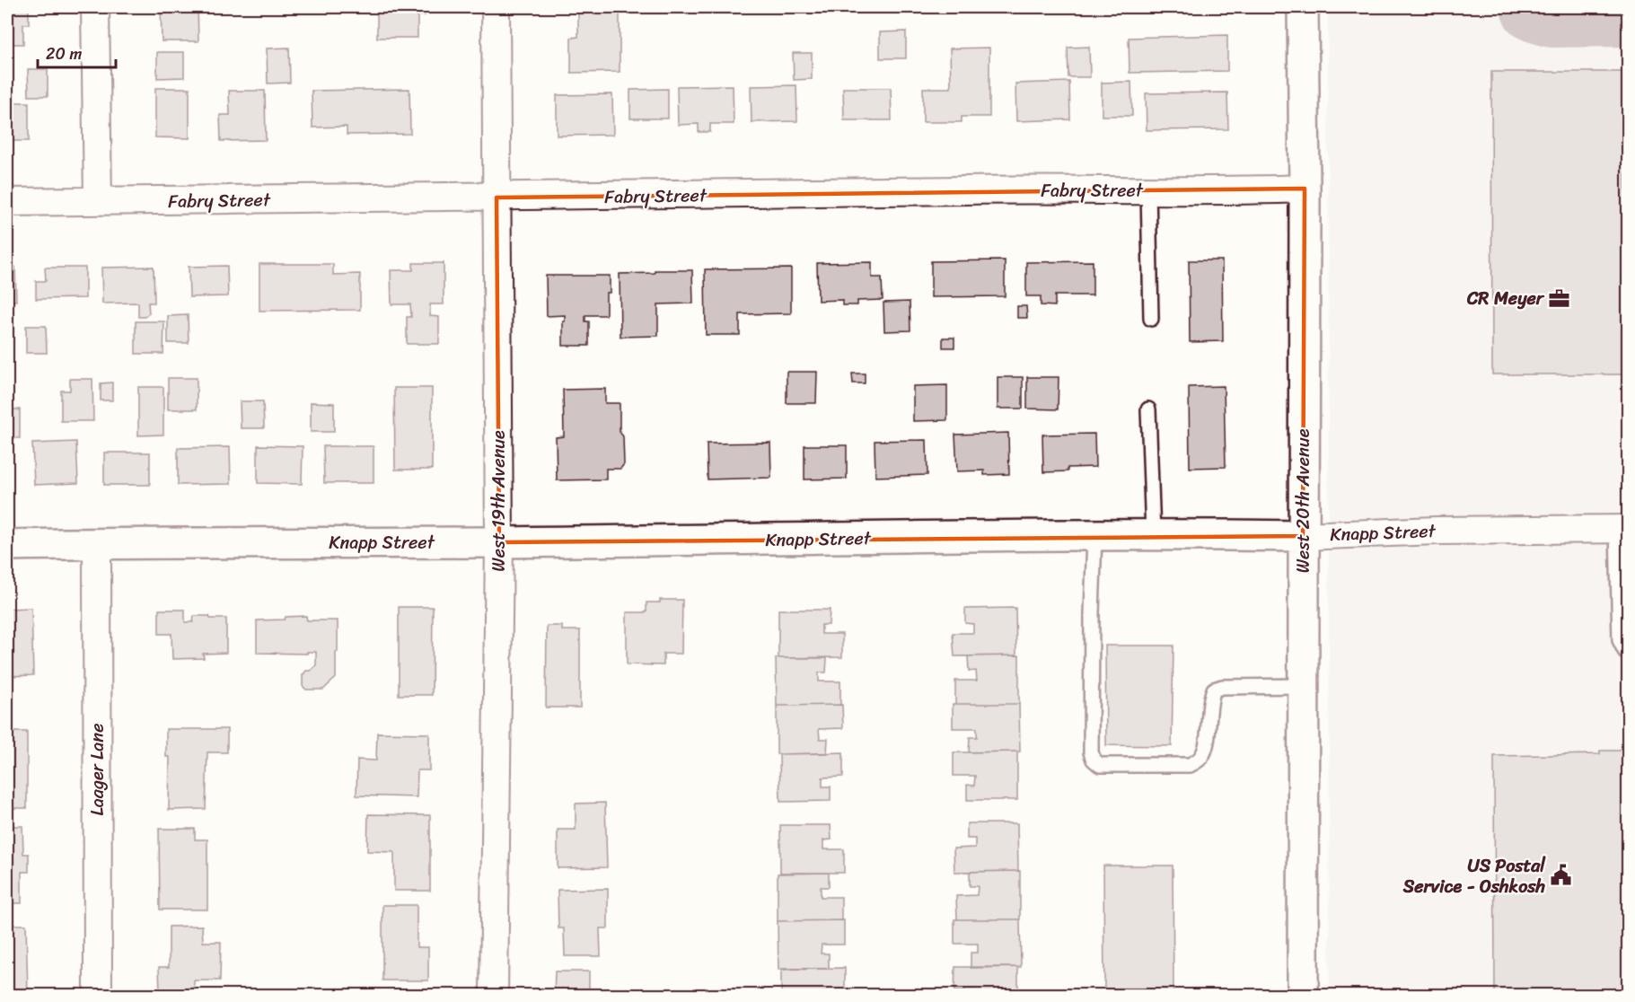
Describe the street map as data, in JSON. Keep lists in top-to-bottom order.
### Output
{
  "streets": {
    "street": [
      "Fabry Street",
      "West 19th Avenue",
      "West 20th Avenue",
      "Knapp Street",
      "Laager Lane"
    ]
  },
  "crossings": [
    ["Fabry Street", "West 19th Avenue"],
    ["Fabry Street", "West 20th Avenue"],
    ["West 19th Avenue", "Knapp Street"],
    ["West 20th Avenue", "Knapp Street"],
    ["Knapp Street", "Laager Lane"]
  ],
  "places": {
    "office": ["CR Meyer"],
    "public building": ["US Postal Service - Oshkosh"]
  },
  "scale_bar": "20 m"
}
